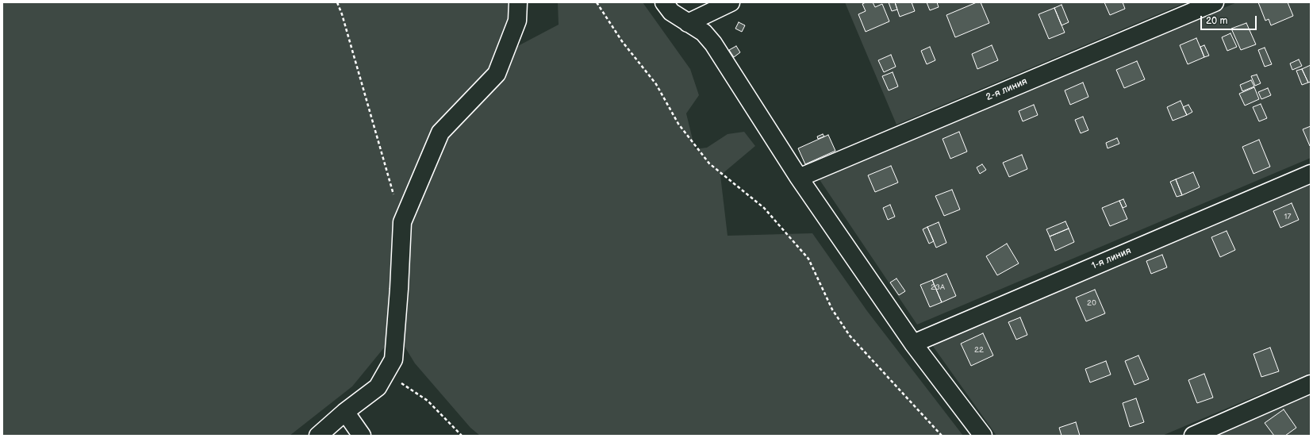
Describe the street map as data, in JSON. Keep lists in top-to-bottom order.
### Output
{
  "streets": {
    "street": ["2-я линия", "1-я линия"]
  },
  "house_numbers": [
    "17",
    "23А",
    "20",
    "22"
  ],
  "scale_bar": "20 m"
}
